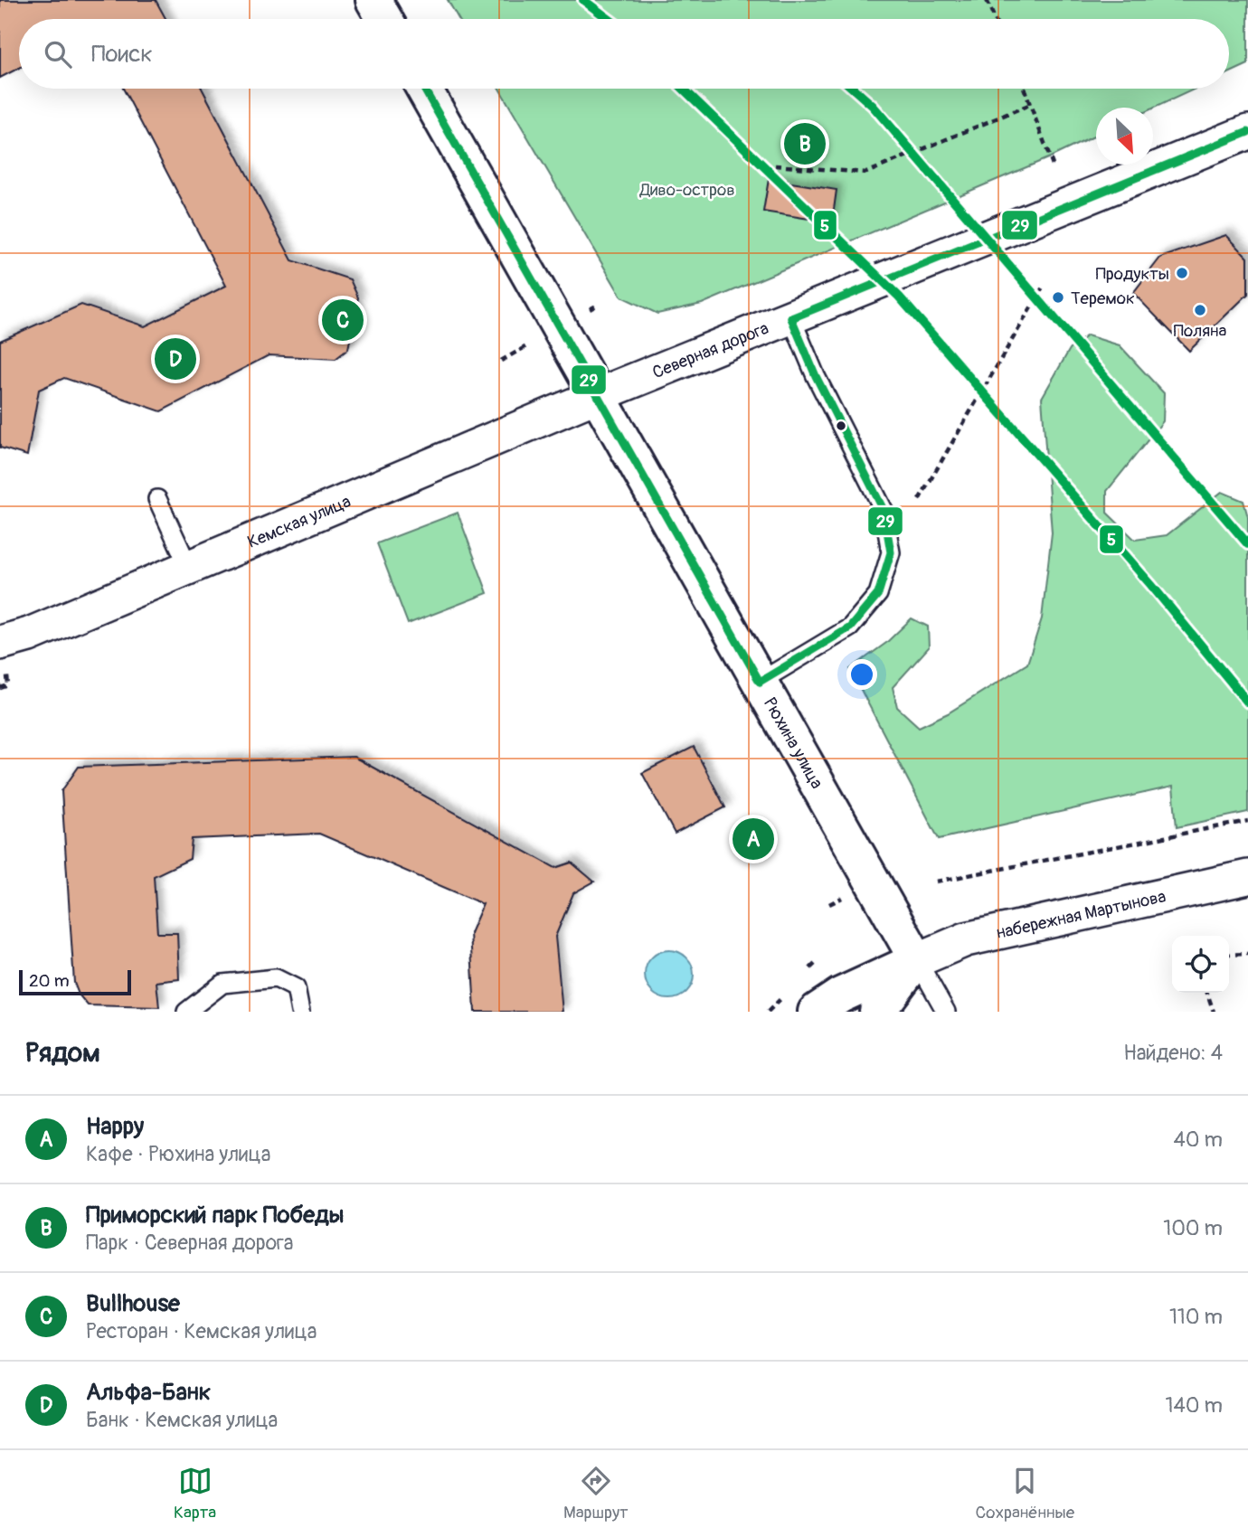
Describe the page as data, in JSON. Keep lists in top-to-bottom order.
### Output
{
  "streets": {
    "street": [
      "Северная дорога",
      "Кемская улица",
      "Рюхина улица",
      "набережная Мартынова"
    ]
  },
  "crossings": [
    ["Северная дорога", "Кемская улица"],
    ["Северная дорога", "Рюхина улица"],
    ["Кемская улица", "Рюхина улица"],
    ["Рюхина улица", "набережная Мартынова"]
  ],
  "parks": ["Диво-остров"],
  "places": ["Продукты", "Теремок", "Поляна"],
  "lines": ["transit line 5", "transit line 29"],
  "scale_bar": "20 m",
  "north": "bottom right",
  "page": {
    "search": "Поиск",
    "pins": [
      "B",
      "C",
      "D",
      "A"
    ],
    "scale": "20 m",
    "heading": ["Рядом", "Найдено: 4"],
    "list": [
      {
        "mark": "A",
        "name": "Happy",
        "note": "Кафе · Рюхина улица",
        "value": "40 m"
      },
      {
        "mark": "B",
        "name": "Приморский парк Победы",
        "note": "Парк · Северная дорога",
        "value": "100 m"
      },
      {
        "mark": "C",
        "name": "Bullhouse",
        "note": "Ресторан · Кемская улица",
        "value": "110 m"
      },
      {
        "mark": "D",
        "name": "Альфа-Банк",
        "note": "Банк · Кемская улица",
        "value": "140 m"
      }
    ],
    "nav": ["Карта", "Маршрут", "Сохранённые"]
  }
}
